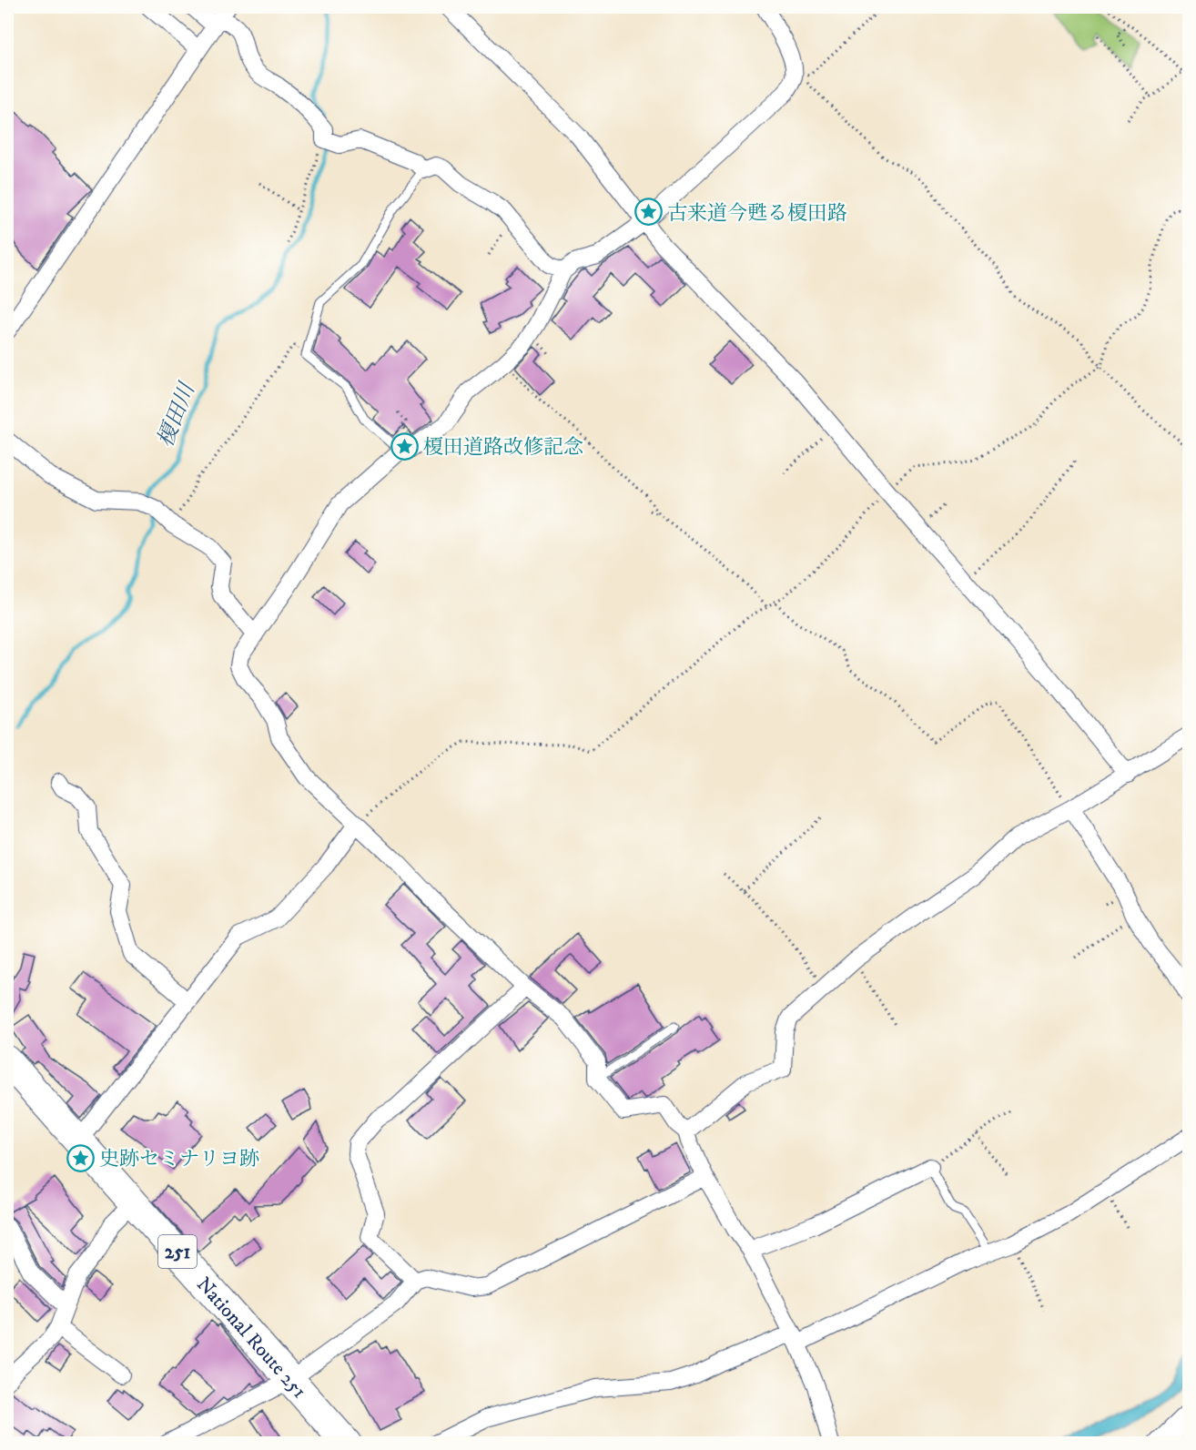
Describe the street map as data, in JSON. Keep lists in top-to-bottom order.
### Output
{
  "streets": {
    "highway": ["251", "National Route 251"]
  },
  "water": ["榎田川"],
  "places": {
    "place": ["古来道今甦る榎田路", "榎田道路改修記念", "史跡セミナリヨ跡"]
  }
}
